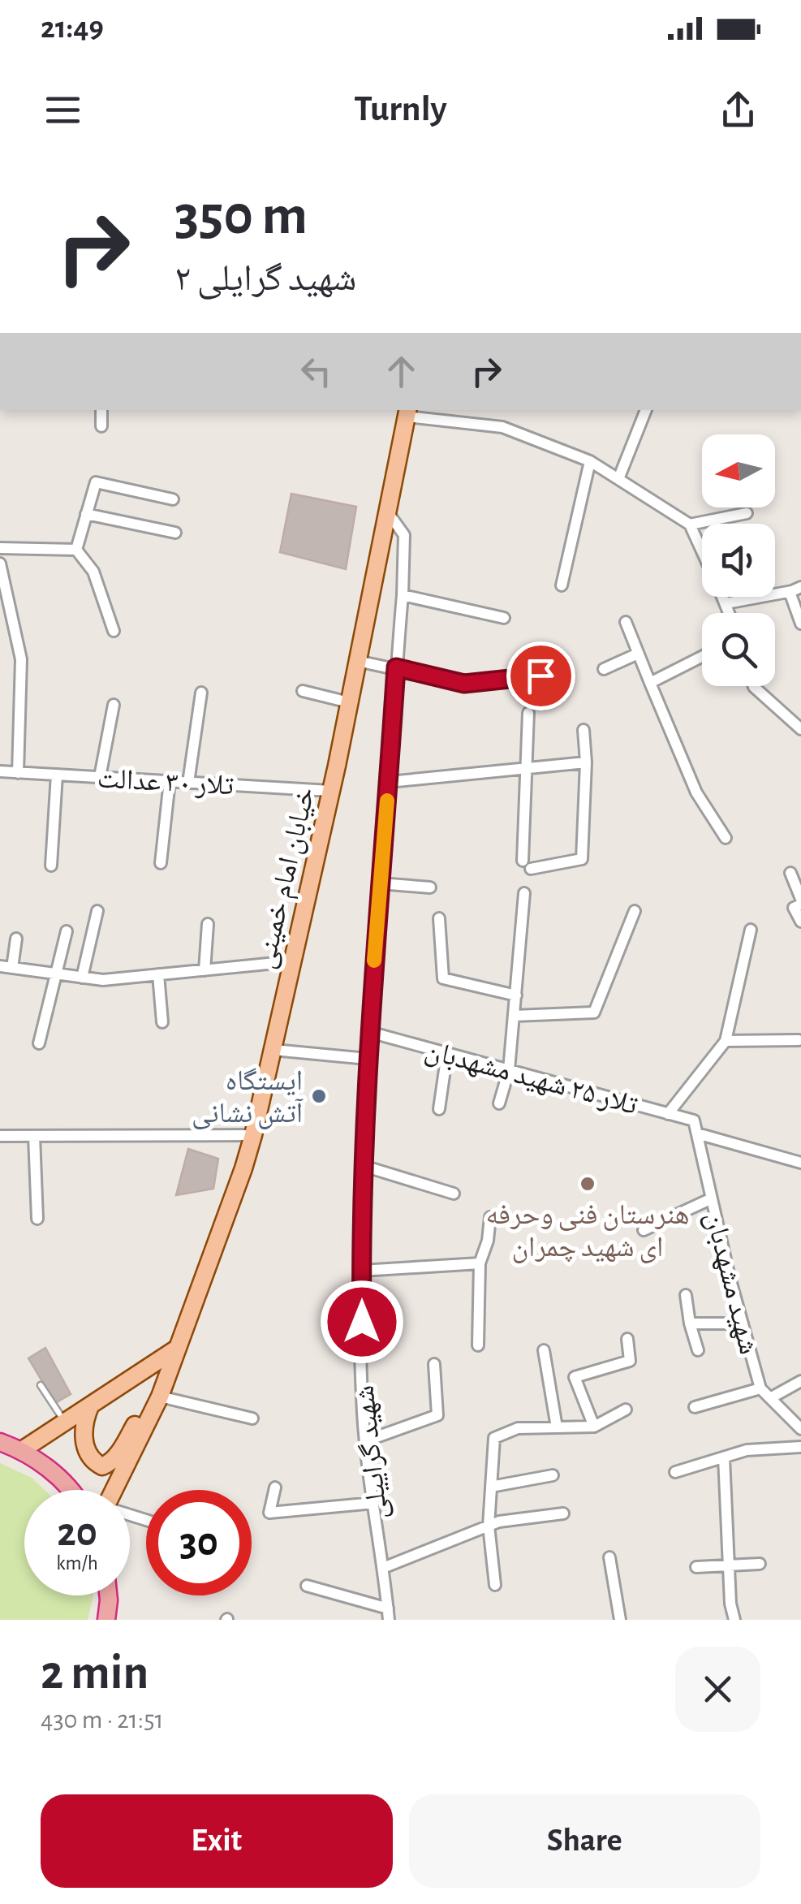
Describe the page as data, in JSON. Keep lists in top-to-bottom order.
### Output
{
  "streets": {
    "main road": ["خیابان امام خمینی"],
    "street": [
      "تلار ۳۰ عدالت",
      "تلار ۲۵ شهید مشهدبان",
      "شهید مشهدبان",
      "شهید گراییلی"
    ]
  },
  "crossings": [
    ["تلار ۳۰ عدالت", "خیابان امام خمینی"],
    ["خیابان امام خمینی", "شهید گراییلی"],
    ["تلار ۲۵ شهید مشهدبان", "شهید مشهدبان"],
    ["تلار ۲۵ شهید مشهدبان", "شهید گراییلی"]
  ],
  "places": ["ایستگاه آتش نشانی", "هنرستان فنی وحرفه ای شهید چمران"],
  "north": "left",
  "page": {
    "status": "21:49",
    "header": "Turnly",
    "turn": ["350 m", "شهید گرایلی ۲"],
    "speed": "20 km/h",
    "limit": "30",
    "heading": ["2 min", "430 m · 21:51"],
    "buttons": ["Exit", "Share"]
  }
}
